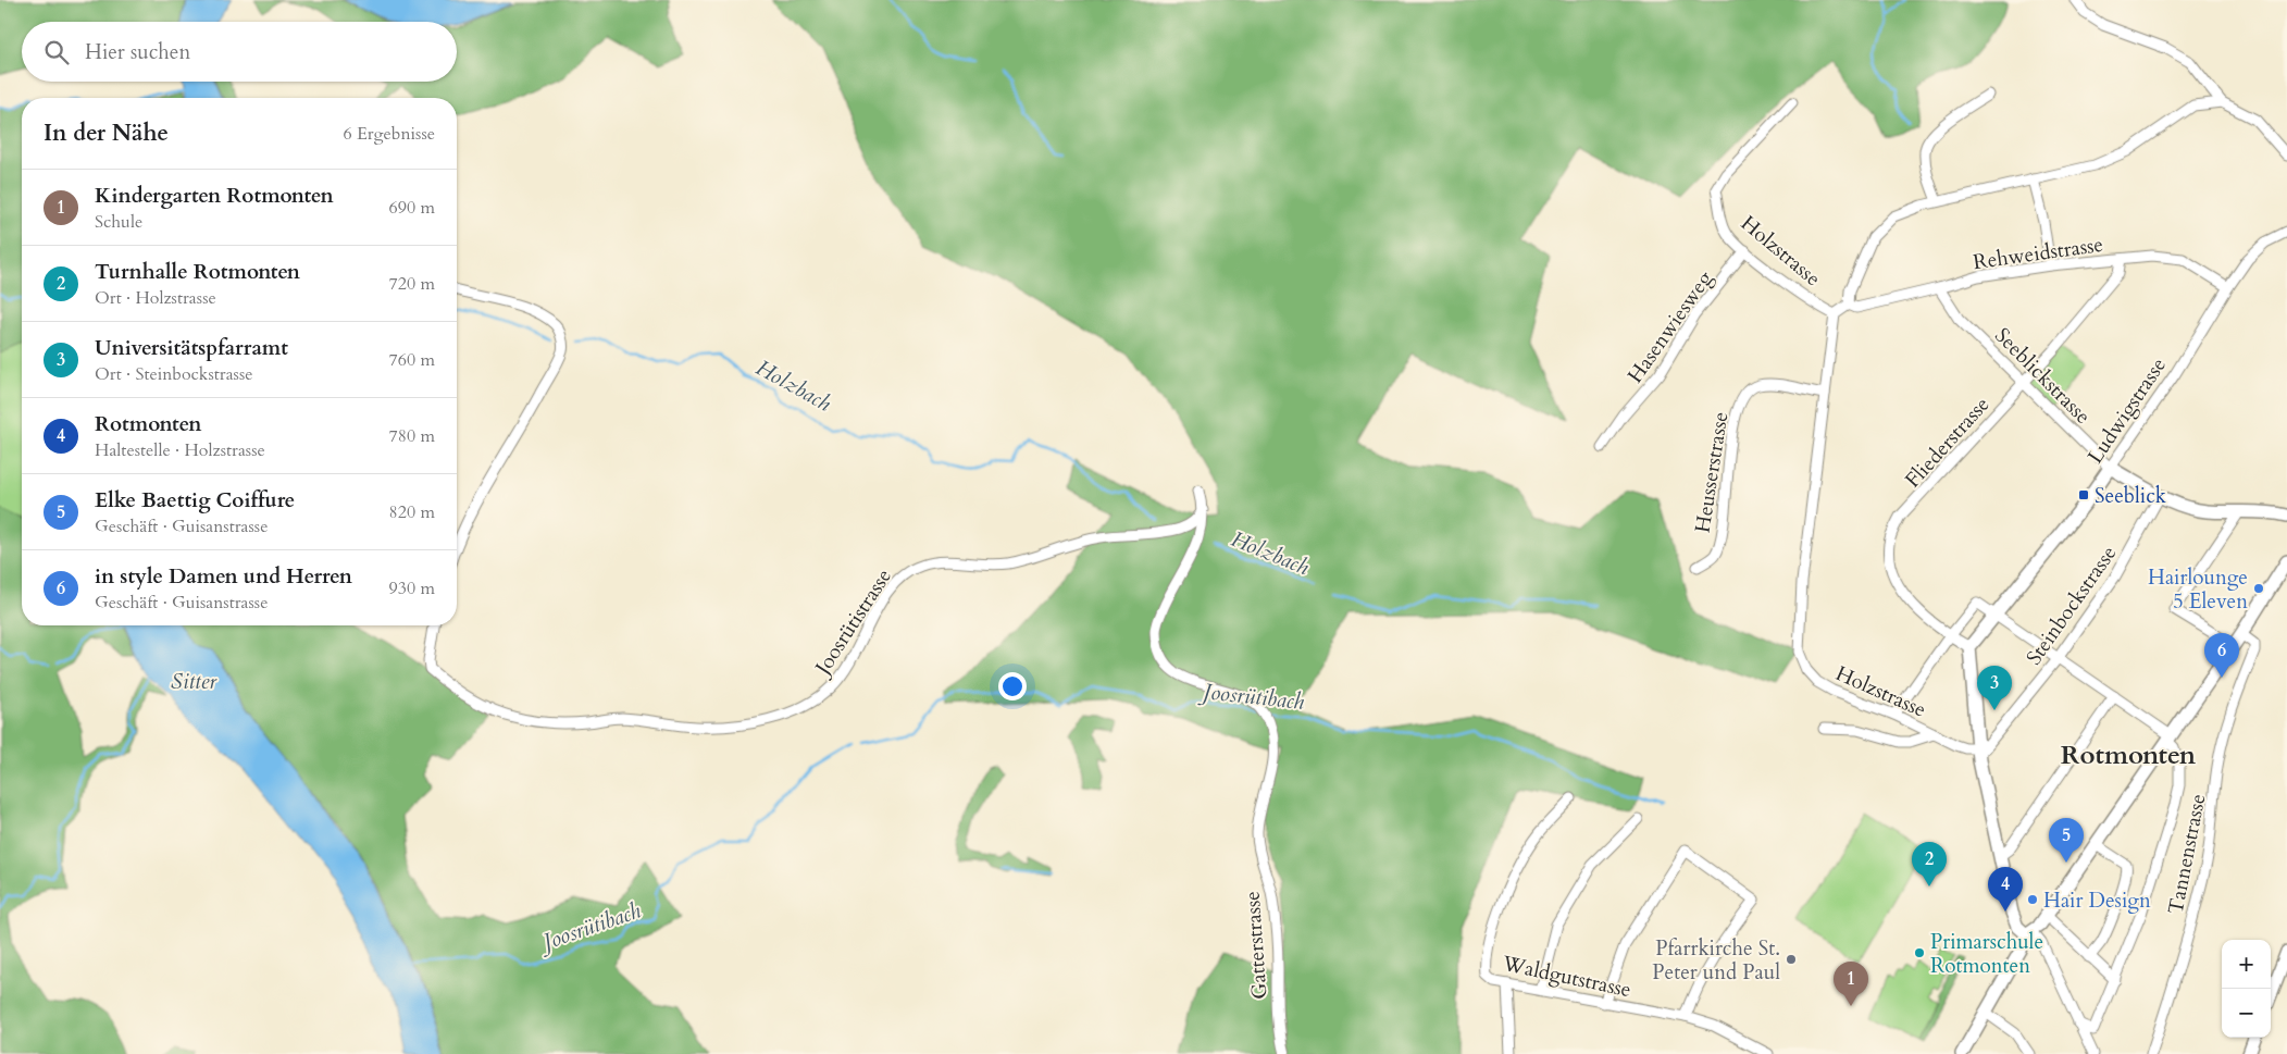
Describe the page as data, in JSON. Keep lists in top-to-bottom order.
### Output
{
  "streets": {
    "street": [
      "Holzstrasse",
      "Rehweidstrasse",
      "Hasenwiesweg",
      "Seeblickstrasse",
      "Ludwigstrasse",
      "Fliederstrasse",
      "Heusserstrasse",
      "Steinbockstrasse",
      "Joosrütistrasse",
      "Tannenstrasse",
      "Gatterstrasse",
      "Waldgutstrasse"
    ]
  },
  "crossings": [
    ["Holzstrasse", "Hasenwiesweg"],
    ["Holzstrasse", "Heusserstrasse"],
    ["Holzstrasse", "Steinbockstrasse"],
    ["Rehweidstrasse", "Seeblickstrasse"],
    ["Rehweidstrasse", "Ludwigstrasse"],
    ["Rehweidstrasse", "Fliederstrasse"],
    ["Seeblickstrasse", "Ludwigstrasse"],
    ["Seeblickstrasse", "Fliederstrasse"],
    ["Seeblickstrasse", "Steinbockstrasse"],
    ["Ludwigstrasse", "Fliederstrasse"],
    ["Joosrütistrasse", "Gatterstrasse"]
  ],
  "districts": ["Rotmonten"],
  "water": ["Holzbach", "Sitter", "Joosrütibach"],
  "places": {
    "transit": ["Seeblick"],
    "other": [
      "Hairlounge 5 Eleven",
      "Hair Design",
      "Primarschule Rotmonten",
      "Pfarrkirche St. Peter und Paul"
    ]
  },
  "page": {
    "search": "Hier suchen",
    "heading": ["In der Nähe", "6 Ergebnisse"],
    "list": [
      {
        "mark": "1",
        "name": "Kindergarten Rotmonten",
        "note": "Schule",
        "value": "690 m"
      },
      {
        "mark": "2",
        "name": "Turnhalle Rotmonten",
        "note": "Ort · Holzstrasse",
        "value": "720 m"
      },
      {
        "mark": "3",
        "name": "Universitätspfarramt",
        "note": "Ort · Steinbockstrasse",
        "value": "760 m"
      },
      {
        "mark": "4",
        "name": "Rotmonten",
        "note": "Haltestelle · Holzstrasse",
        "value": "780 m"
      },
      {
        "mark": "5",
        "name": "Elke Baettig Coiffure",
        "note": "Geschäft · Guisanstrasse",
        "value": "820 m"
      },
      {
        "mark": "6",
        "name": "in style Damen und Herren",
        "note": "Geschäft · Guisanstrasse",
        "value": "930 m"
      }
    ],
    "pins": [
      "6",
      "3",
      "5",
      "2",
      "4",
      "1"
    ],
    "map_buttons": ["+", "−"]
  }
}
